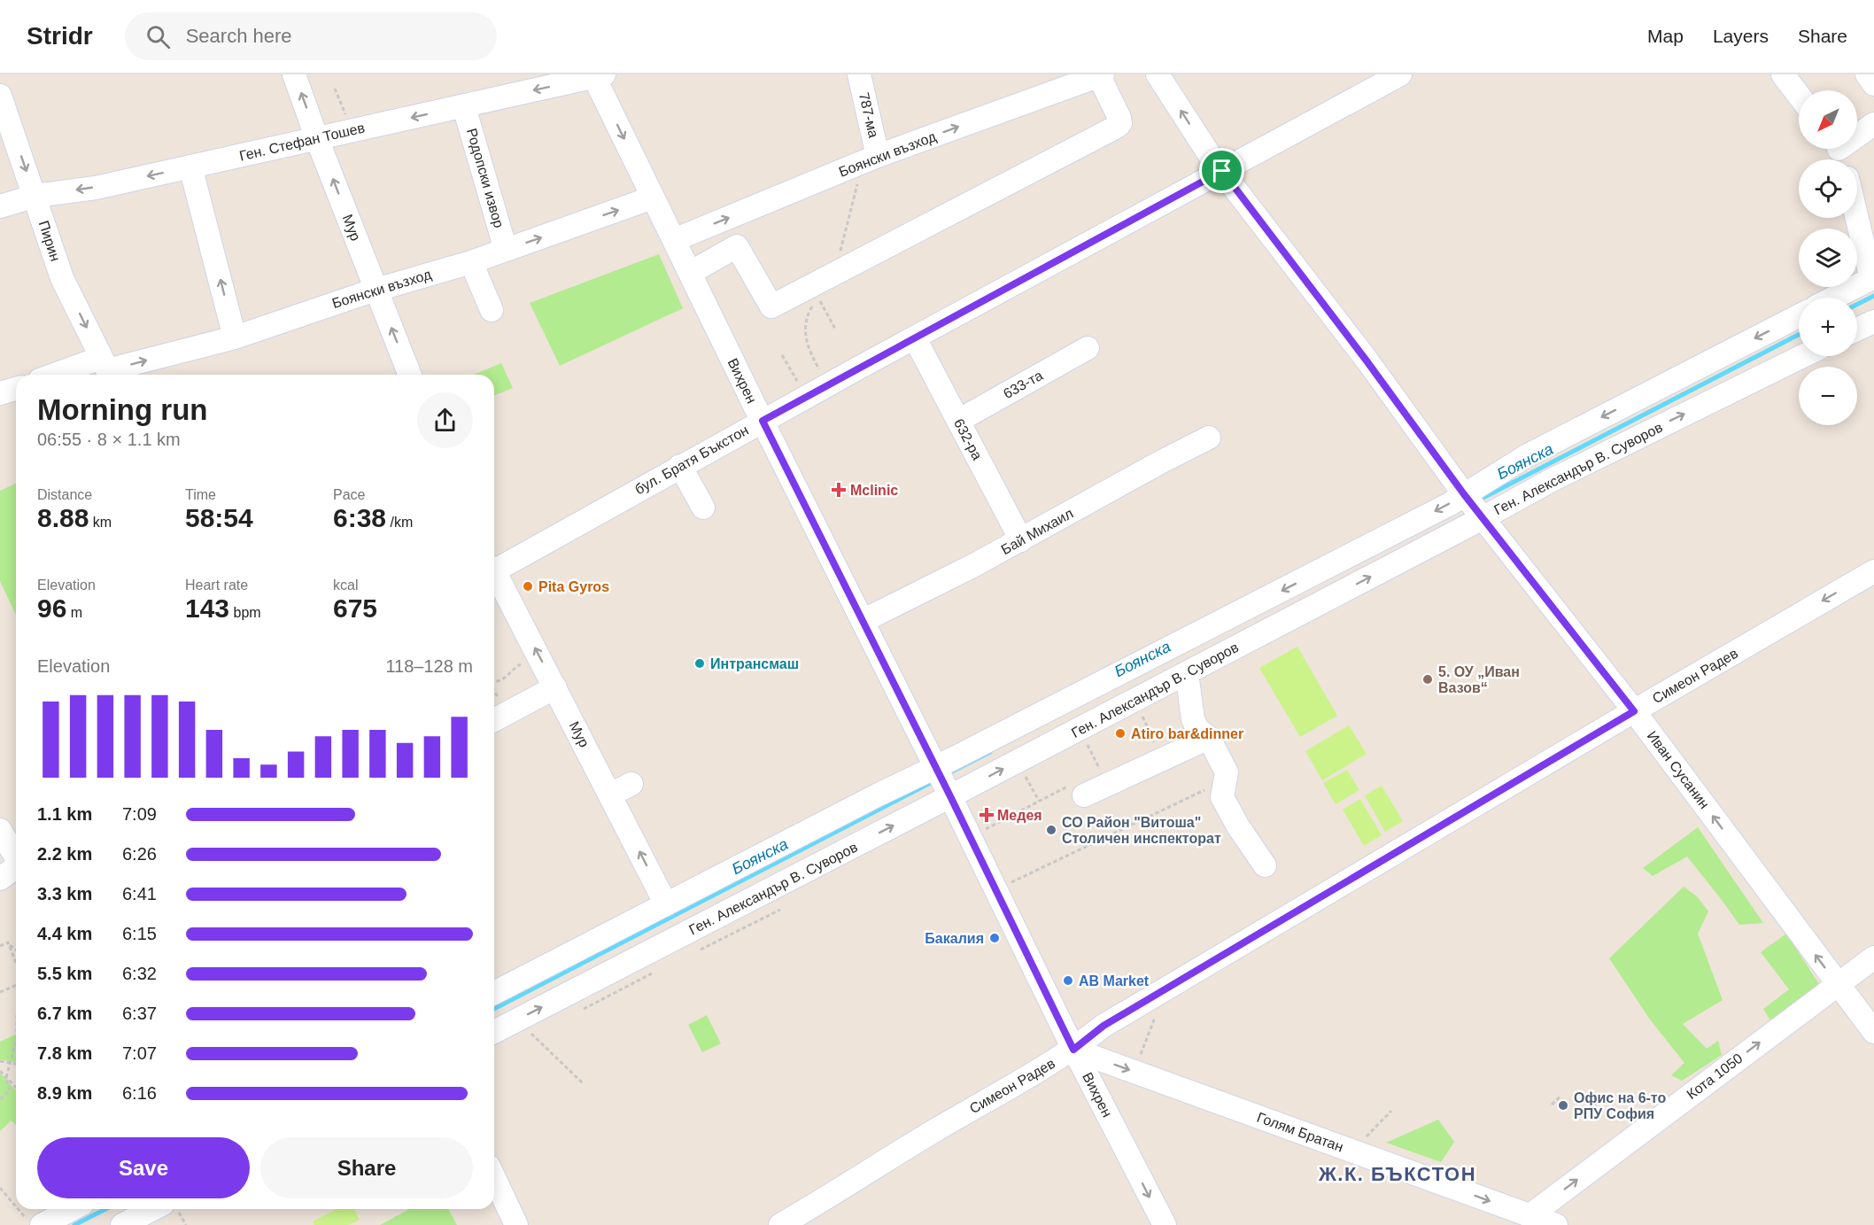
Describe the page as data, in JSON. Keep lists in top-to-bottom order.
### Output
{
  "streets": {
    "street": [
      "787-ма",
      "Ген. Стефан Тошев",
      "Боянски възход",
      "Родопски извор",
      "Мур",
      "Пирин",
      "Вихрен",
      "633-та",
      "632-ра",
      "бул. Братя Бъкстон",
      "Ген. Александър В. Суворов",
      "Бай Михаил",
      "Симеон Радев",
      "Иван Сусанин",
      "Кота 1050",
      "Голям Братан"
    ]
  },
  "crossings": [
    ["787-ма", "Боянски възход"],
    ["Ген. Стефан Тошев", "Родопски извор"],
    ["Ген. Стефан Тошев", "Мур"],
    ["Ген. Стефан Тошев", "Пирин"],
    ["Ген. Стефан Тошев", "Вихрен"],
    ["Боянски възход", "Родопски извор"],
    ["Боянски възход", "Мур"],
    ["Боянски възход", "Пирин"],
    ["Боянски възход", "Вихрен"],
    ["Мур", "Ген. Александър В. Суворов"],
    ["Вихрен", "бул. Братя Бъкстон"],
    ["Вихрен", "Ген. Александър В. Суворов"],
    ["Вихрен", "Бай Михаил"],
    ["Вихрен", "Симеон Радев"],
    ["Вихрен", "Голям Братан"],
    ["633-та", "632-ра"],
    ["632-ра", "бул. Братя Бъкстон"],
    ["632-ра", "Бай Михаил"],
    ["бул. Братя Бъкстон", "Иван Сусанин"],
    ["Ген. Александър В. Суворов", "Иван Сусанин"],
    ["Симеон Радев", "Иван Сусанин"],
    ["Симеон Радев", "Голям Братан"],
    ["Иван Сусанин", "Кота 1050"],
    ["Кота 1050", "Голям Братан"]
  ],
  "one_way": [
    "Ген. Стефан Тошев",
    "Боянски възход",
    "Иван Сусанин",
    "Кота 1050",
    "Голям Братан"
  ],
  "districts": ["Ж.К. БЪКСТОН"],
  "water": ["Боянска"],
  "places": {
    "health": ["Mclinic", "Медея"],
    "other": [
      "Pita Gyros",
      "Интрансмаш",
      "5. ОУ „Иван Вазов“",
      "Atiro bar&dinner",
      "СО Район \"Витоша\" Столичен инспекторат",
      "Бакалия",
      "AB Market",
      "Офис на 6-то РПУ София"
    ]
  },
  "north": "bottom left",
  "page": {
    "header": "Stridr",
    "search": "Search here",
    "nav": ["Map", "Layers", "Share"],
    "map_buttons": ["+", "−"],
    "heading": ["Morning run", "06:55 · 8 × 1.1 km"],
    "stats": [
      ["Distance", "8.88 km"],
      ["Time", "58:54"],
      ["Pace", "6:38 /km"],
      ["Elevation", "96 m"],
      ["Heart rate", "143 bpm"],
      ["kcal", "675"]
    ],
    "chart": ["Elevation", "118–128 m"],
    "list": [
      {
        "name": "1.1 km",
        "note": "7:09"
      },
      {
        "name": "2.2 km",
        "note": "6:26"
      },
      {
        "name": "3.3 km",
        "note": "6:41"
      },
      {
        "name": "4.4 km",
        "note": "6:15"
      },
      {
        "name": "5.5 km",
        "note": "6:32"
      },
      {
        "name": "6.7 km",
        "note": "6:37"
      },
      {
        "name": "7.8 km",
        "note": "7:07"
      },
      {
        "name": "8.9 km",
        "note": "6:16"
      }
    ],
    "buttons": ["Save", "Share"]
  }
}
